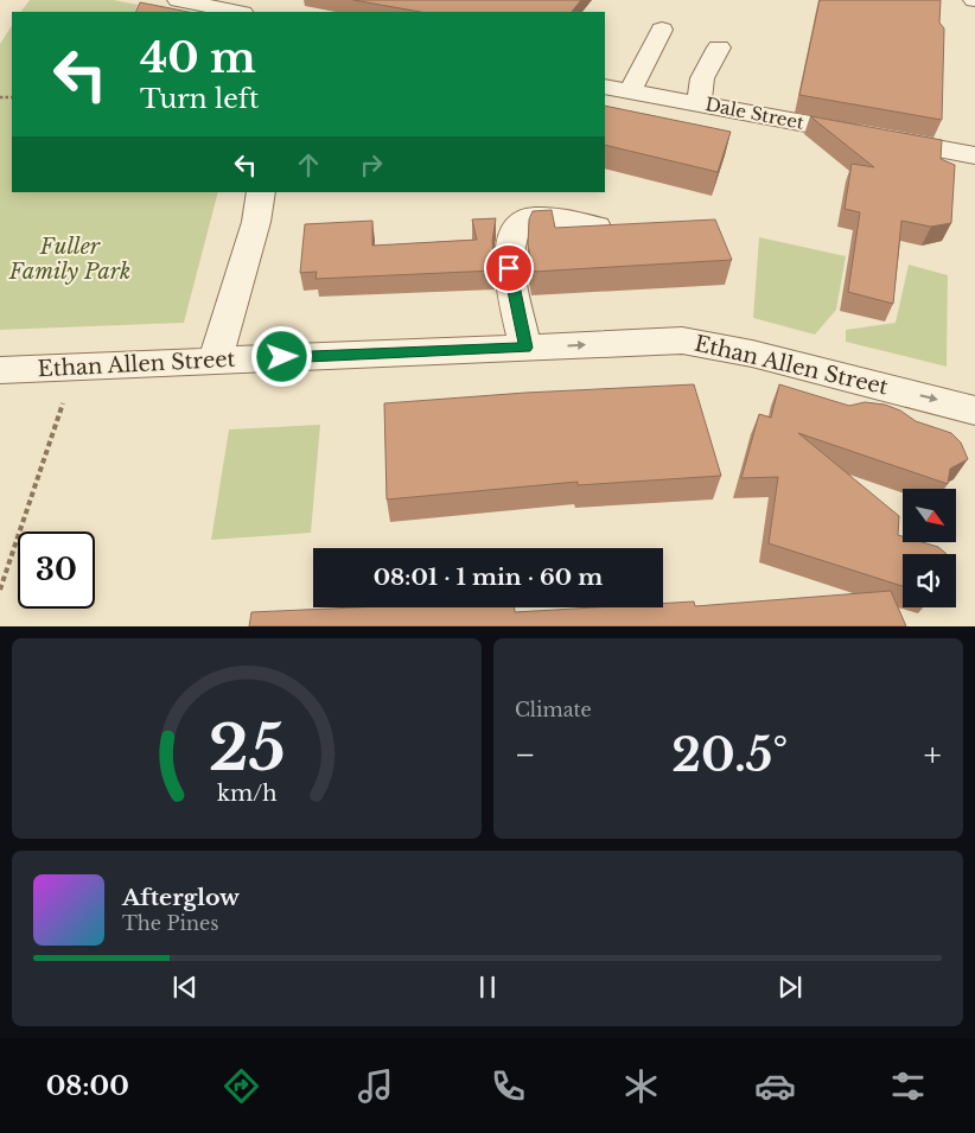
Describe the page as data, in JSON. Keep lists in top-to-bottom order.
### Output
{
  "streets": {
    "street": ["Dale Street", "Ethan Allen Street"]
  },
  "one_way": ["Ethan Allen Street"],
  "parks": ["Fuller Family Park"],
  "north": "bottom right",
  "page": {
    "turn": ["40 m", "Turn left"],
    "limit": "30",
    "trip": "08:01 · 1 min · 60 m",
    "tile": "Climate",
    "heat": ["−", "20.5°", "+"],
    "song": ["Afterglow", "The Pines"],
    "tabs": "08:00",
    "gauge": ["25", "km/h"]
  }
}
